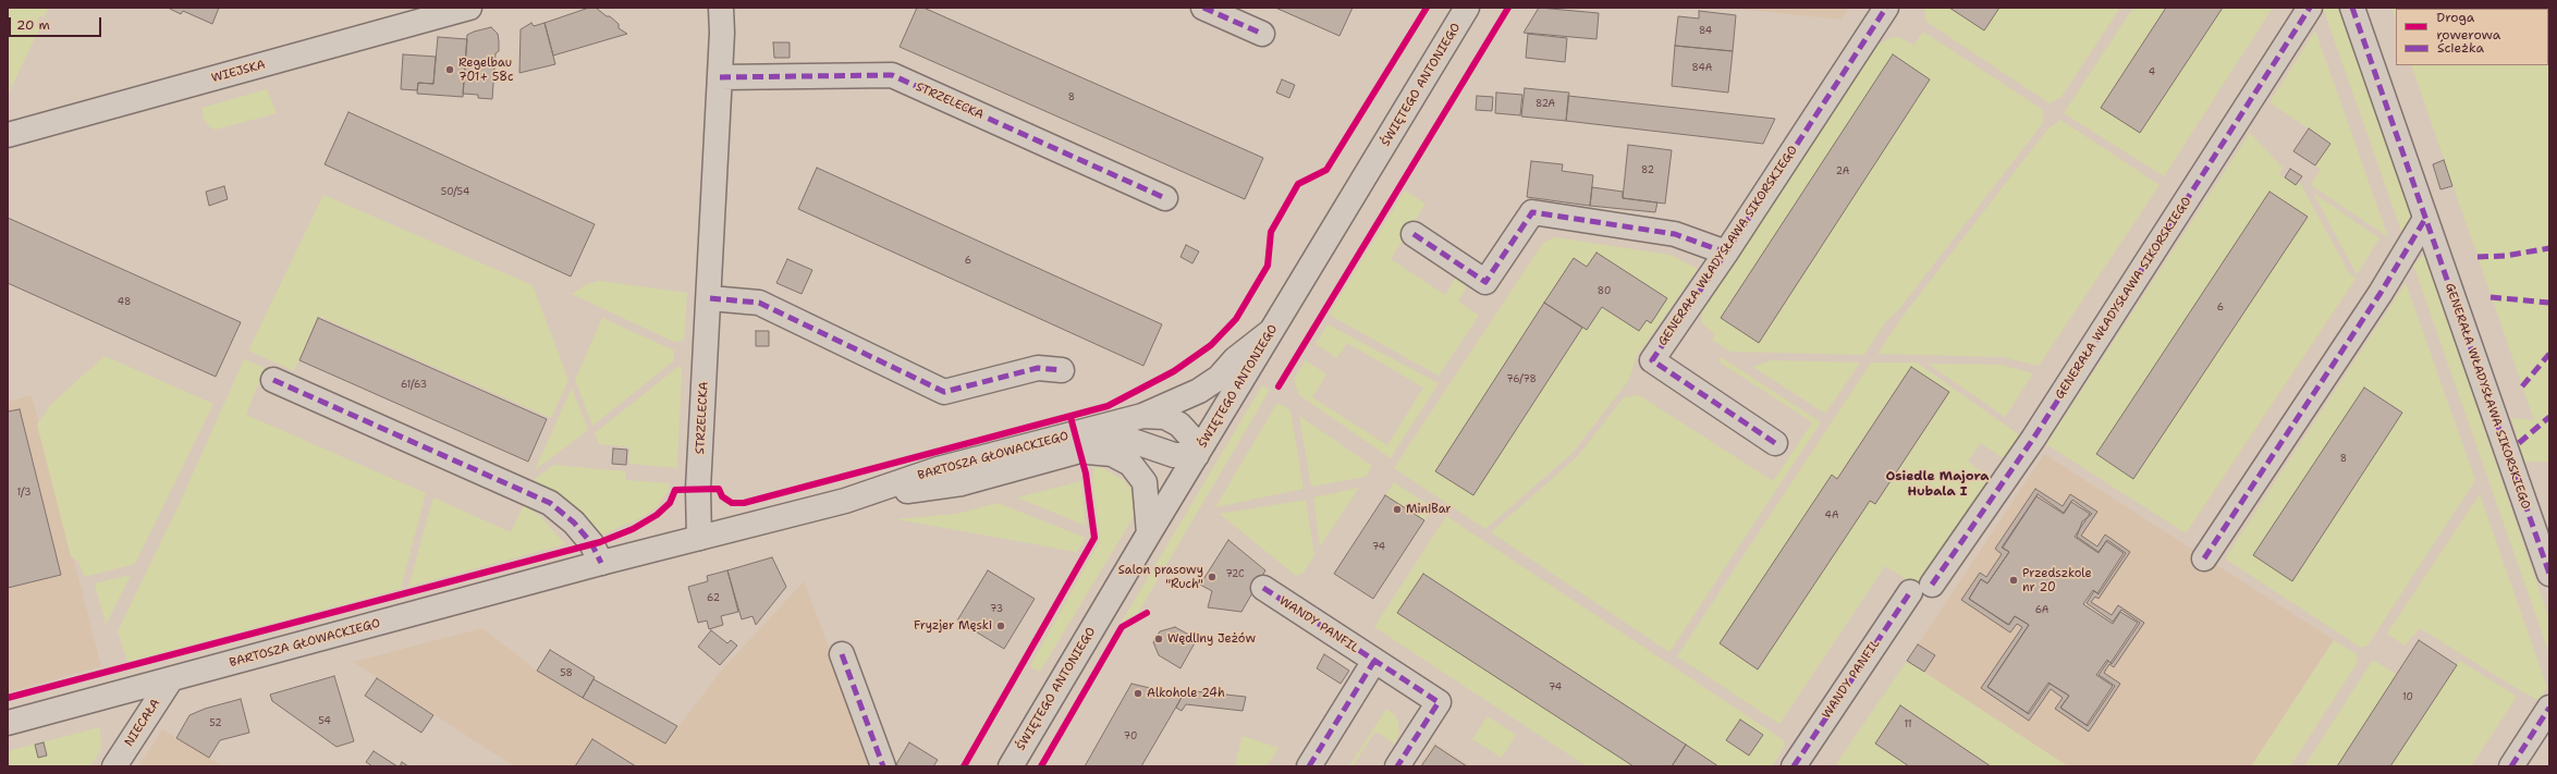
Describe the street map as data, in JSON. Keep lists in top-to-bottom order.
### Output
{
  "streets": {
    "street": [
      "WIEJSKA",
      "ŚWIĘTEGO ANTONIEGO",
      "STRZELECKA",
      "GENERAŁA WŁADYSŁAWA SIKORSKIEGO",
      "BARTOSZA GŁOWACKIEGO",
      "WANDY PANFIL",
      "NIECAŁA"
    ]
  },
  "crossings": [
    ["ŚWIĘTEGO ANTONIEGO", "BARTOSZA GŁOWACKIEGO"],
    ["STRZELECKA", "BARTOSZA GŁOWACKIEGO"],
    ["BARTOSZA GŁOWACKIEGO", "NIECAŁA"]
  ],
  "districts": ["Osiedle Majora Hubala I"],
  "places": [
    "Regelbau 701+ 58c",
    "MiniBar",
    "Salon prasowy \"Ruch\"",
    "Przedszkole nr 20",
    "Fryzjer Męski",
    "Wędliny Jeżów",
    "Alkohole 24h"
  ],
  "house_numbers": [
    "84",
    "84A",
    "4",
    "8",
    "82A",
    "82",
    "2A",
    "50/54",
    "6",
    "80",
    "48",
    "6",
    "76/78",
    "61/63",
    "8",
    "1/3",
    "4A",
    "74",
    "72C",
    "62",
    "73",
    "6A",
    "58",
    "74",
    "10",
    "54",
    "52",
    "11",
    "70"
  ],
  "legend": ["Droga rowerowa", "Ścieżka"],
  "scale_bar": "20 m"
}
